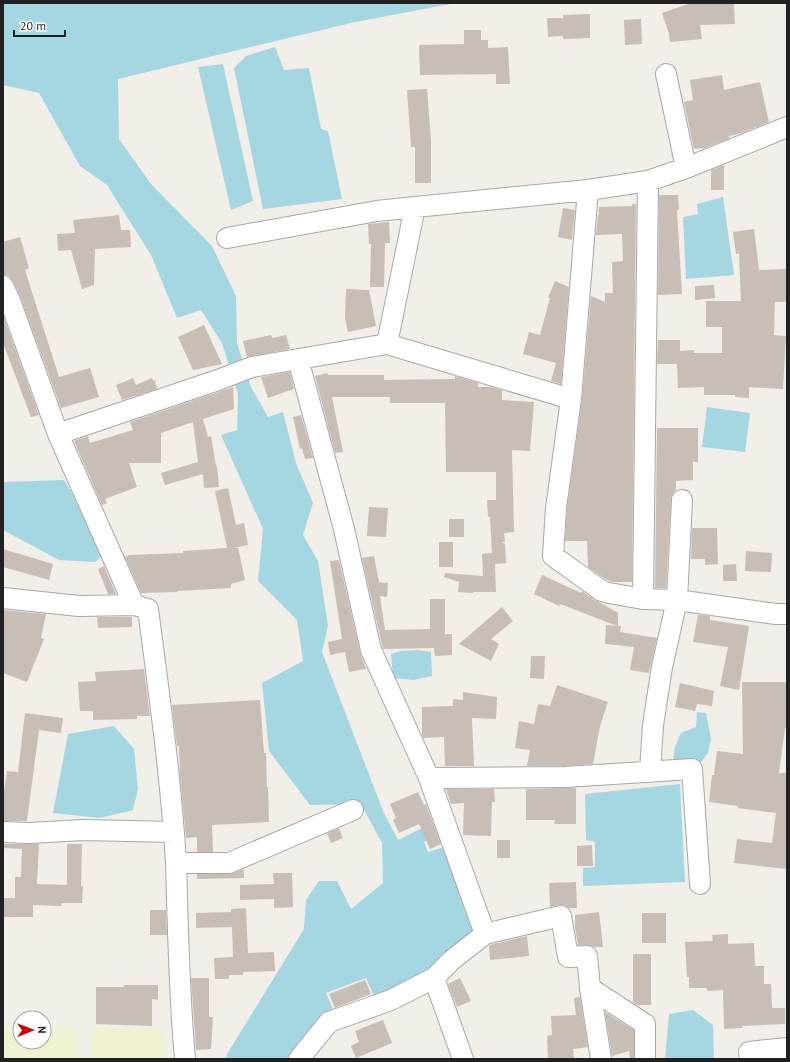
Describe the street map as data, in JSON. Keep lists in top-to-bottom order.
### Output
{
  "scale_bar": "20 m",
  "north": "right"
}
